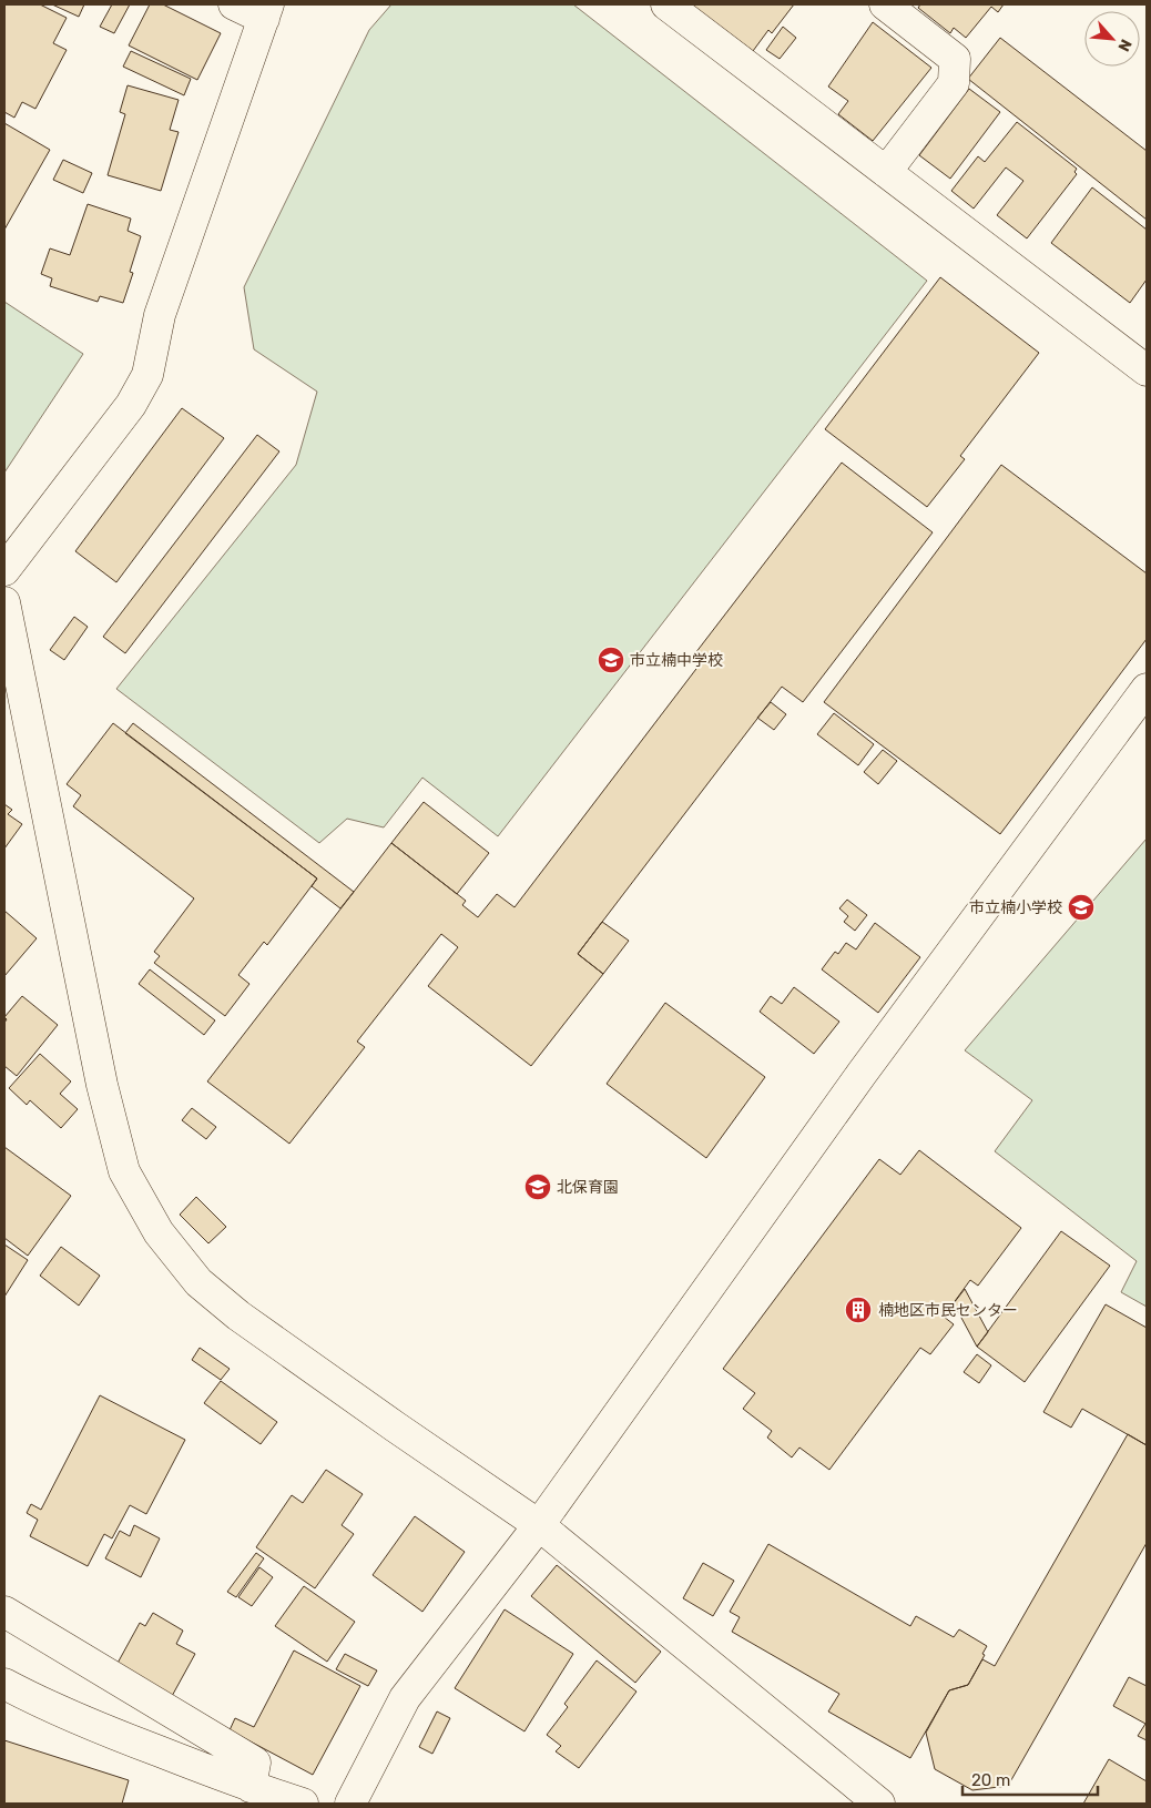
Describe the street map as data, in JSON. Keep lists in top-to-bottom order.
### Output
{
  "places": {
    "school or university": ["市立楠中学校", "市立楠小学校", "北保育園"],
    "building": ["楠地区市民センター"]
  },
  "scale_bar": "20 m",
  "north": "bottom right"
}
